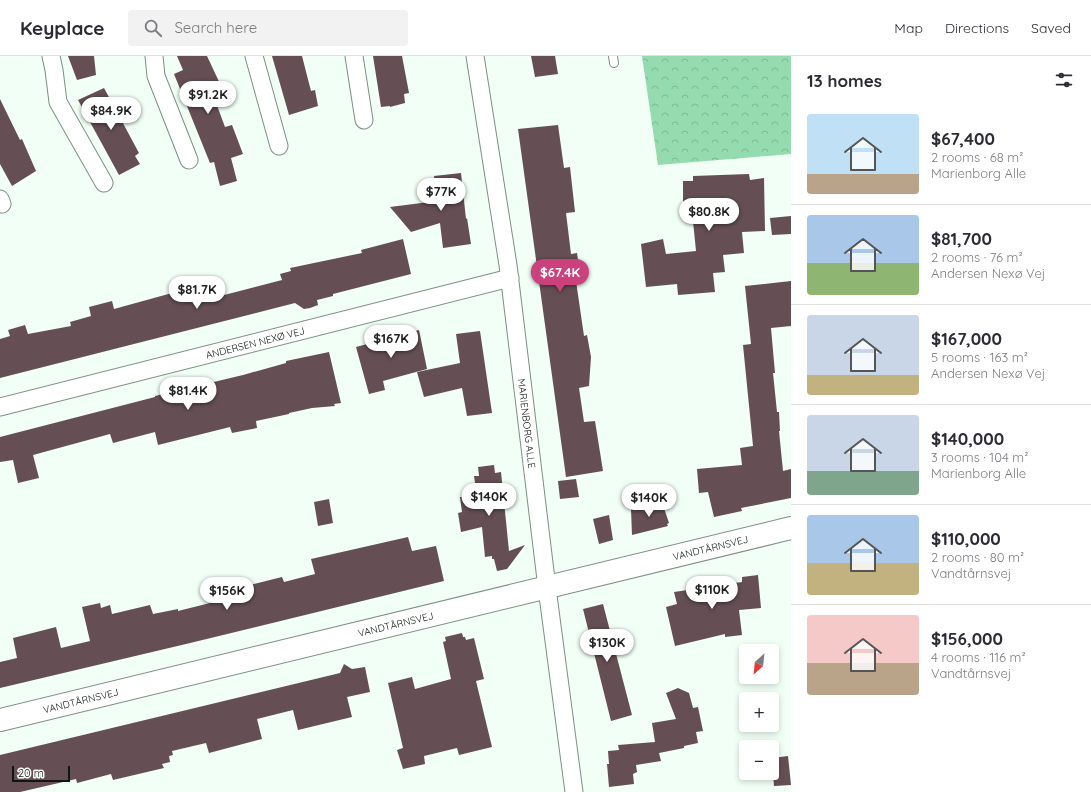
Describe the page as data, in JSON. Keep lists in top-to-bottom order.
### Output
{
  "streets": {
    "street": ["ANDERSEN NEXØ VEJ", "MARIENBORG ALLE", "VANDTÅRNSVEJ"]
  },
  "crossings": [
    ["ANDERSEN NEXØ VEJ", "MARIENBORG ALLE"],
    ["MARIENBORG ALLE", "VANDTÅRNSVEJ"]
  ],
  "scale_bar": "20 m",
  "north": "bottom left",
  "page": {
    "header": "Keyplace",
    "search": "Search here",
    "nav": ["Map", "Directions", "Saved"],
    "heading": "13 homes",
    "price": [
      "$91.2K",
      "$84.9K",
      "$77K",
      "$80.8K",
      "$67.4K",
      "$81.7K",
      "$167K",
      "$81.4K",
      "$140K",
      "$140K",
      "$110K",
      "$156K",
      "$130K"
    ],
    "list": [
      {
        "name": "$67,400",
        "note": "2 rooms · 68 m² · Marienborg Alle"
      },
      {
        "name": "$81,700",
        "note": "2 rooms · 76 m² · Andersen Nexø Vej"
      },
      {
        "name": "$167,000",
        "note": "5 rooms · 163 m² · Andersen Nexø Vej"
      },
      {
        "name": "$140,000",
        "note": "3 rooms · 104 m² · Marienborg Alle"
      },
      {
        "name": "$110,000",
        "note": "2 rooms · 80 m² · Vandtårnsvej"
      },
      {
        "name": "$156,000",
        "note": "4 rooms · 116 m² · Vandtårnsvej"
      }
    ],
    "map_buttons": ["+", "−"],
    "scale": "20 m"
  }
}
